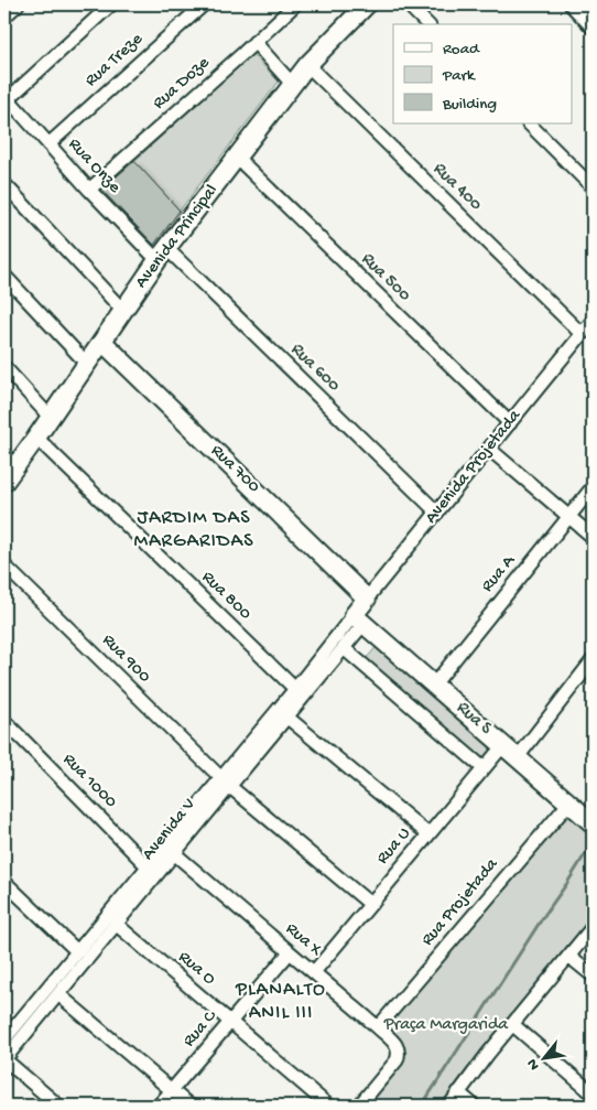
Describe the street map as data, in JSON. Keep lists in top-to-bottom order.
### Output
{
  "streets": {
    "street": [
      "Rua Treze",
      "Rua Doze",
      "Rua Onze",
      "Rua 400",
      "Avenida Principal",
      "Rua 500",
      "Rua 600",
      "Avenida Projetada",
      "Rua 700",
      "Rua A",
      "Rua 800",
      "Rua 900",
      "Rua S",
      "Rua 1000",
      "Avenida V",
      "Rua U",
      "Rua Projetada",
      "Rua X",
      "Rua O",
      "Rua C"
    ]
  },
  "crossings": [
    ["Rua Treze", "Rua Onze"],
    ["Rua Doze", "Rua Onze"],
    ["Rua Onze", "Avenida Principal"],
    ["Rua Onze", "Rua 600"],
    ["Rua 400", "Avenida Principal"],
    ["Rua 400", "Avenida Projetada"],
    ["Avenida Principal", "Rua 500"],
    ["Avenida Principal", "Rua 600"],
    ["Avenida Principal", "Rua 700"],
    ["Avenida Principal", "Rua 800"],
    ["Rua 500", "Avenida Projetada"],
    ["Rua 600", "Avenida Projetada"],
    ["Avenida Projetada", "Rua 700"],
    ["Avenida Projetada", "Rua S"],
    ["Avenida Projetada", "Avenida V"],
    ["Rua A", "Rua S"],
    ["Rua 800", "Avenida V"],
    ["Rua 900", "Avenida V"],
    ["Rua 900", "Rua U"],
    ["Rua S", "Avenida V"],
    ["Rua S", "Rua U"],
    ["Rua S", "Rua Projetada"],
    ["Rua 1000", "Avenida V"],
    ["Avenida V", "Rua X"],
    ["Avenida V", "Rua O"],
    ["Rua U", "Rua X"],
    ["Rua Projetada", "Rua X"],
    ["Rua X", "Rua C"],
    ["Rua O", "Rua C"]
  ],
  "districts": ["JARDIM DAS MARGARIDAS", "PLANALTO ANIL III"],
  "parks": ["Praça Margarida"],
  "legend": ["Road", "Park", "Building"],
  "north": "bottom left"
}
